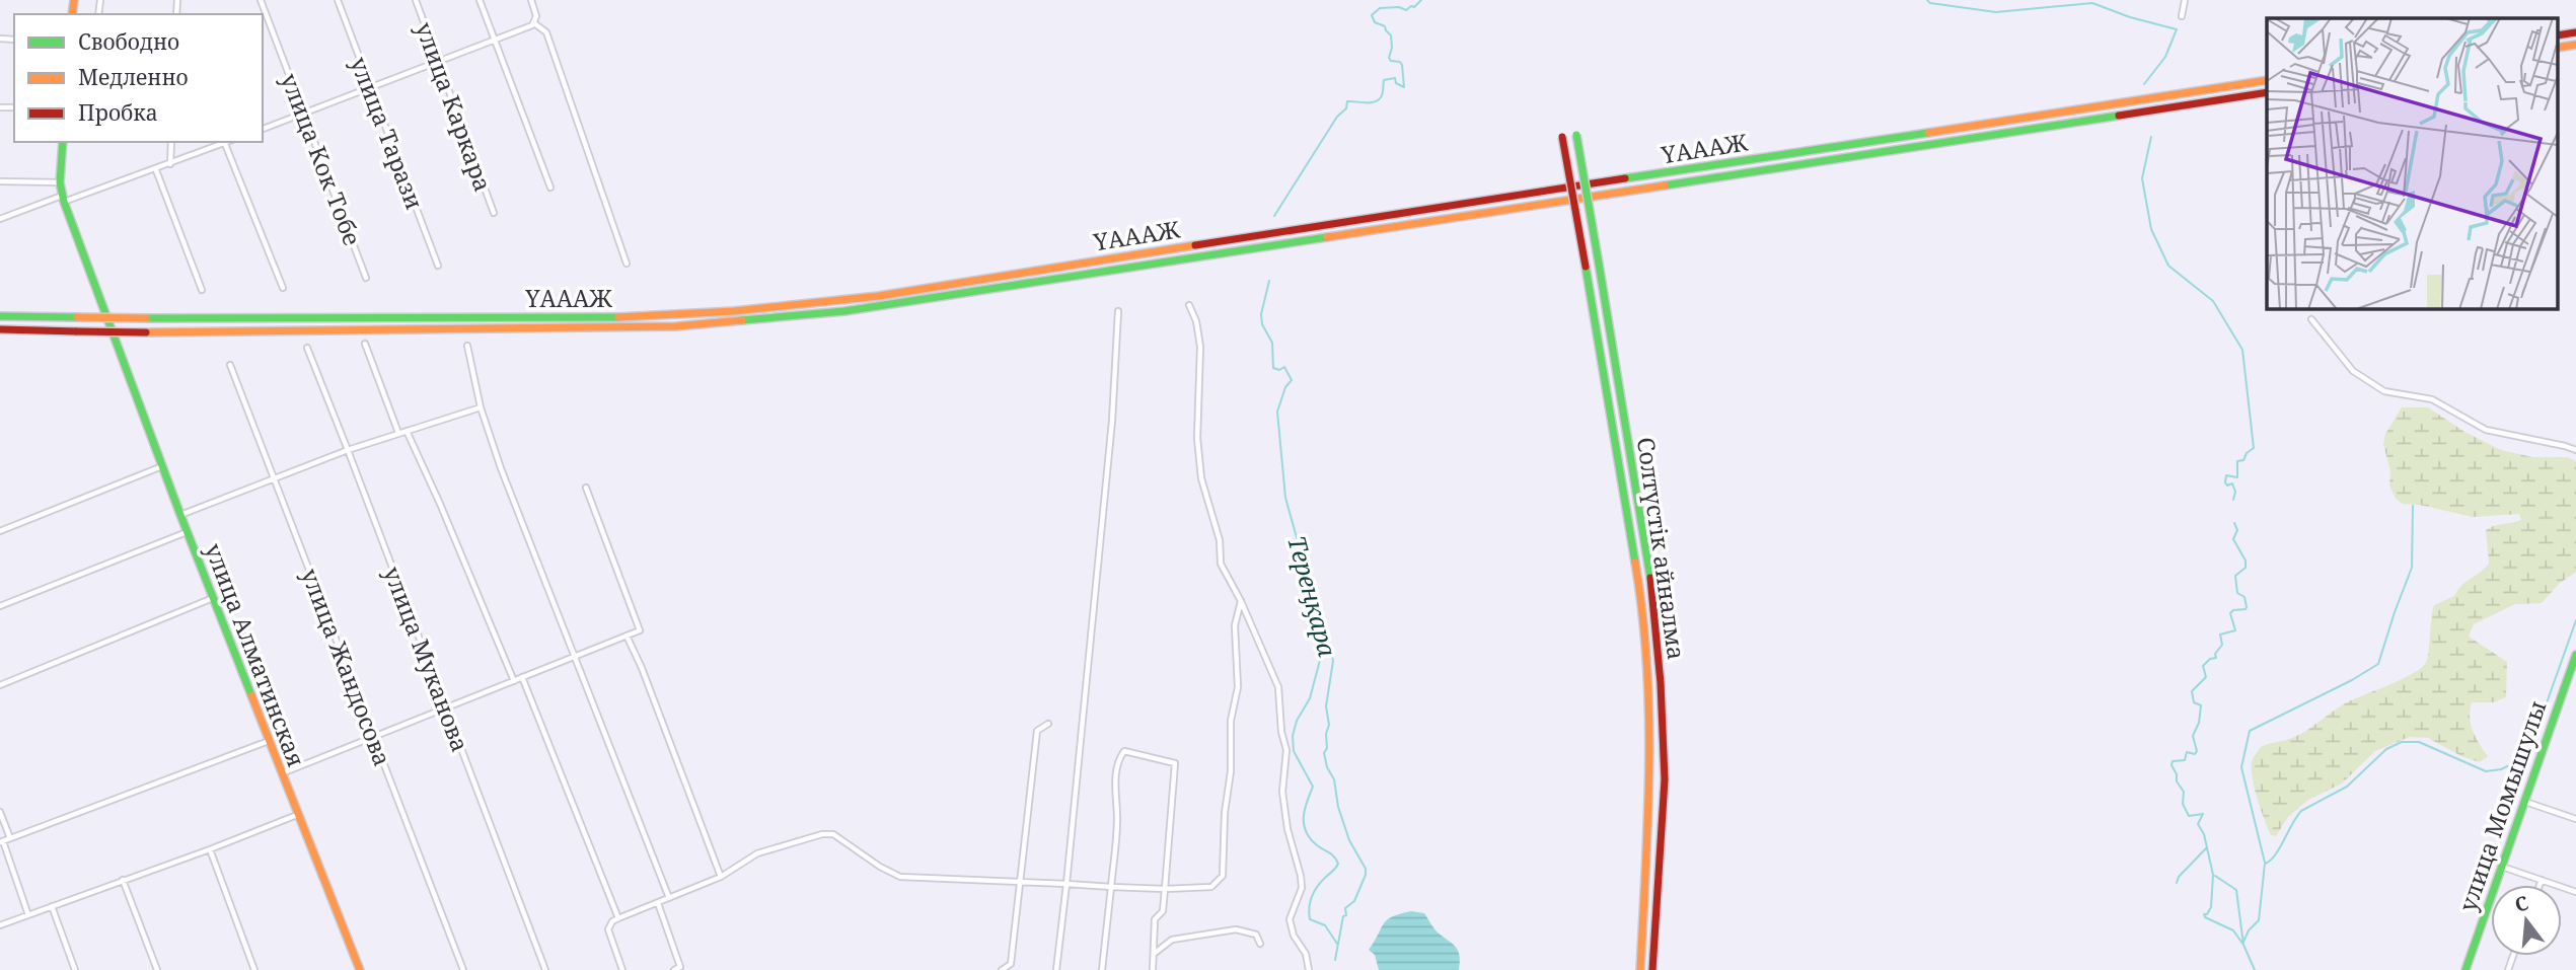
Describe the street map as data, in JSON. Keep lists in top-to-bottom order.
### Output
{
  "streets": {
    "main road": [
      "ҮАААЖ",
      "Солтүстік айналма",
      "улица Алматинская",
      "улица Момышулы"
    ],
    "street": [
      "улица Каркара",
      "улица Тарази",
      "улица Кок Тобе",
      "улица Муканова",
      "улица Жандосова"
    ]
  },
  "water": ["Тереңқара"],
  "legend": ["Свободно", "Медленно", "Пробка"],
  "north": "top"
}
